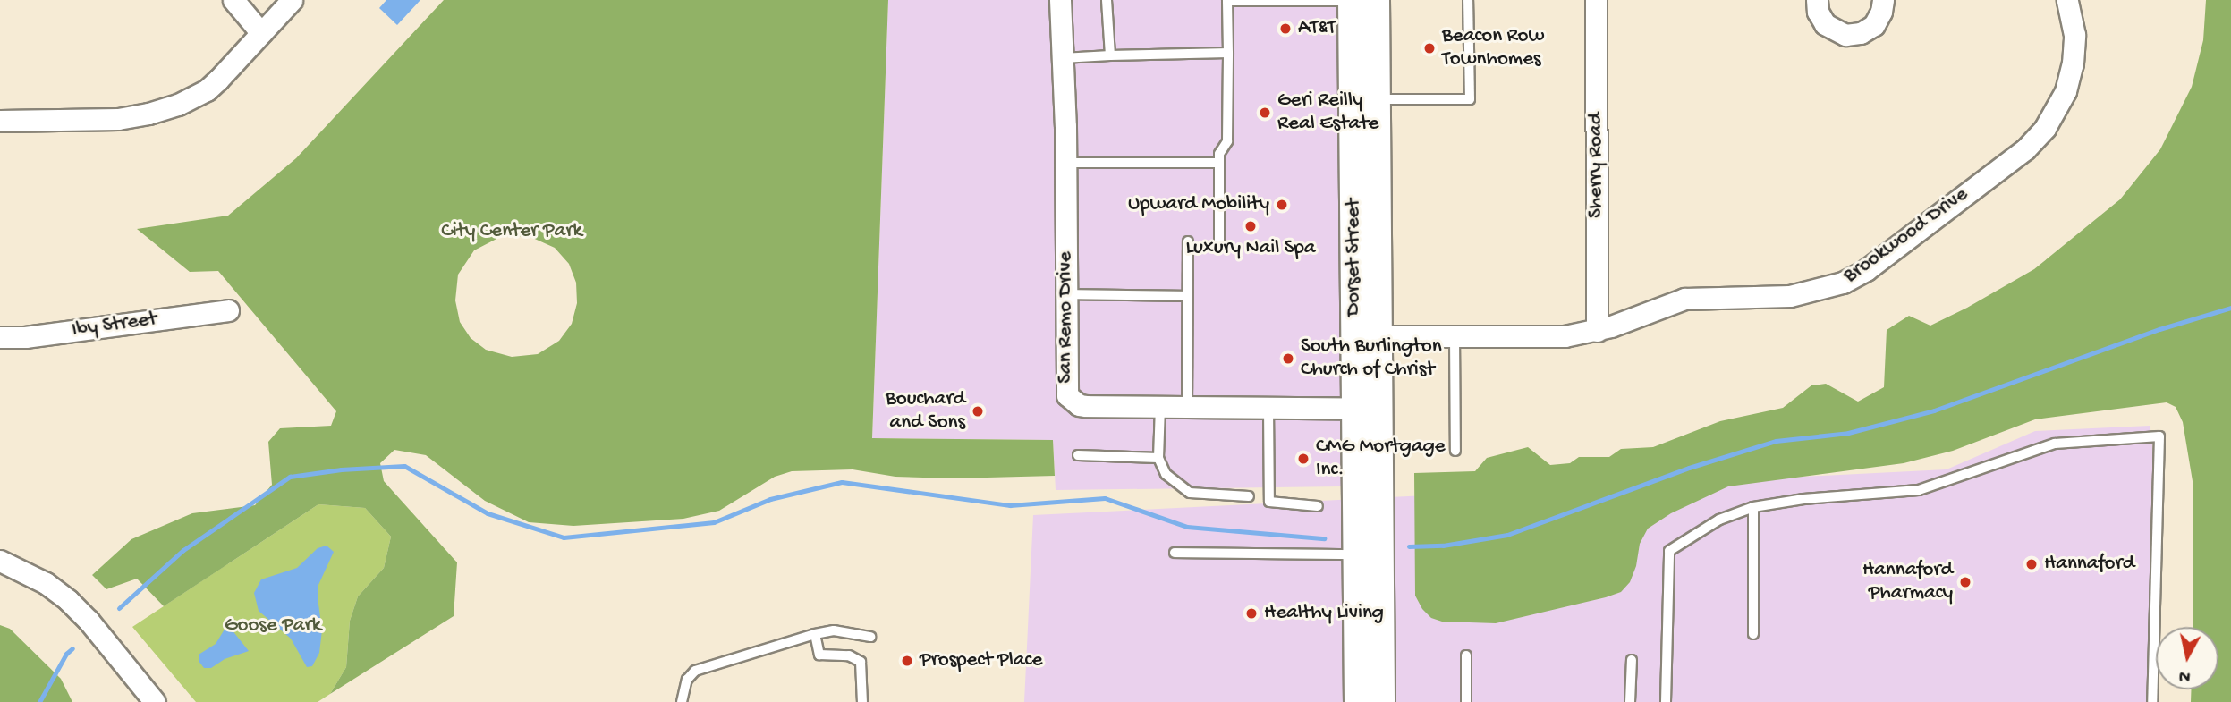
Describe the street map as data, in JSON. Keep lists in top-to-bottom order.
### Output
{
  "streets": {
    "main road": ["Dorset Street"],
    "street": [
      "Sherry Road",
      "Brookwood Drive",
      "San Remo Drive",
      "Iby Street"
    ]
  },
  "crossings": [
    ["Sherry Road", "Brookwood Drive"],
    ["Brookwood Drive", "Dorset Street"],
    ["Dorset Street", "San Remo Drive"]
  ],
  "parks": ["City Center Park", "Goose Park"],
  "places": [
    "AT&T",
    "Beacon Row Townhomes",
    "Geri Reilly Real Estate",
    "Upward Mobility",
    "Luxury Nail Spa",
    "South Burlington Church of Christ",
    "Bouchard and Sons",
    "CMG Mortgage Inc.",
    "Hannaford",
    "Hannaford Pharmacy",
    "Healthy Living",
    "Prospect Place"
  ],
  "north": "bottom"
}
